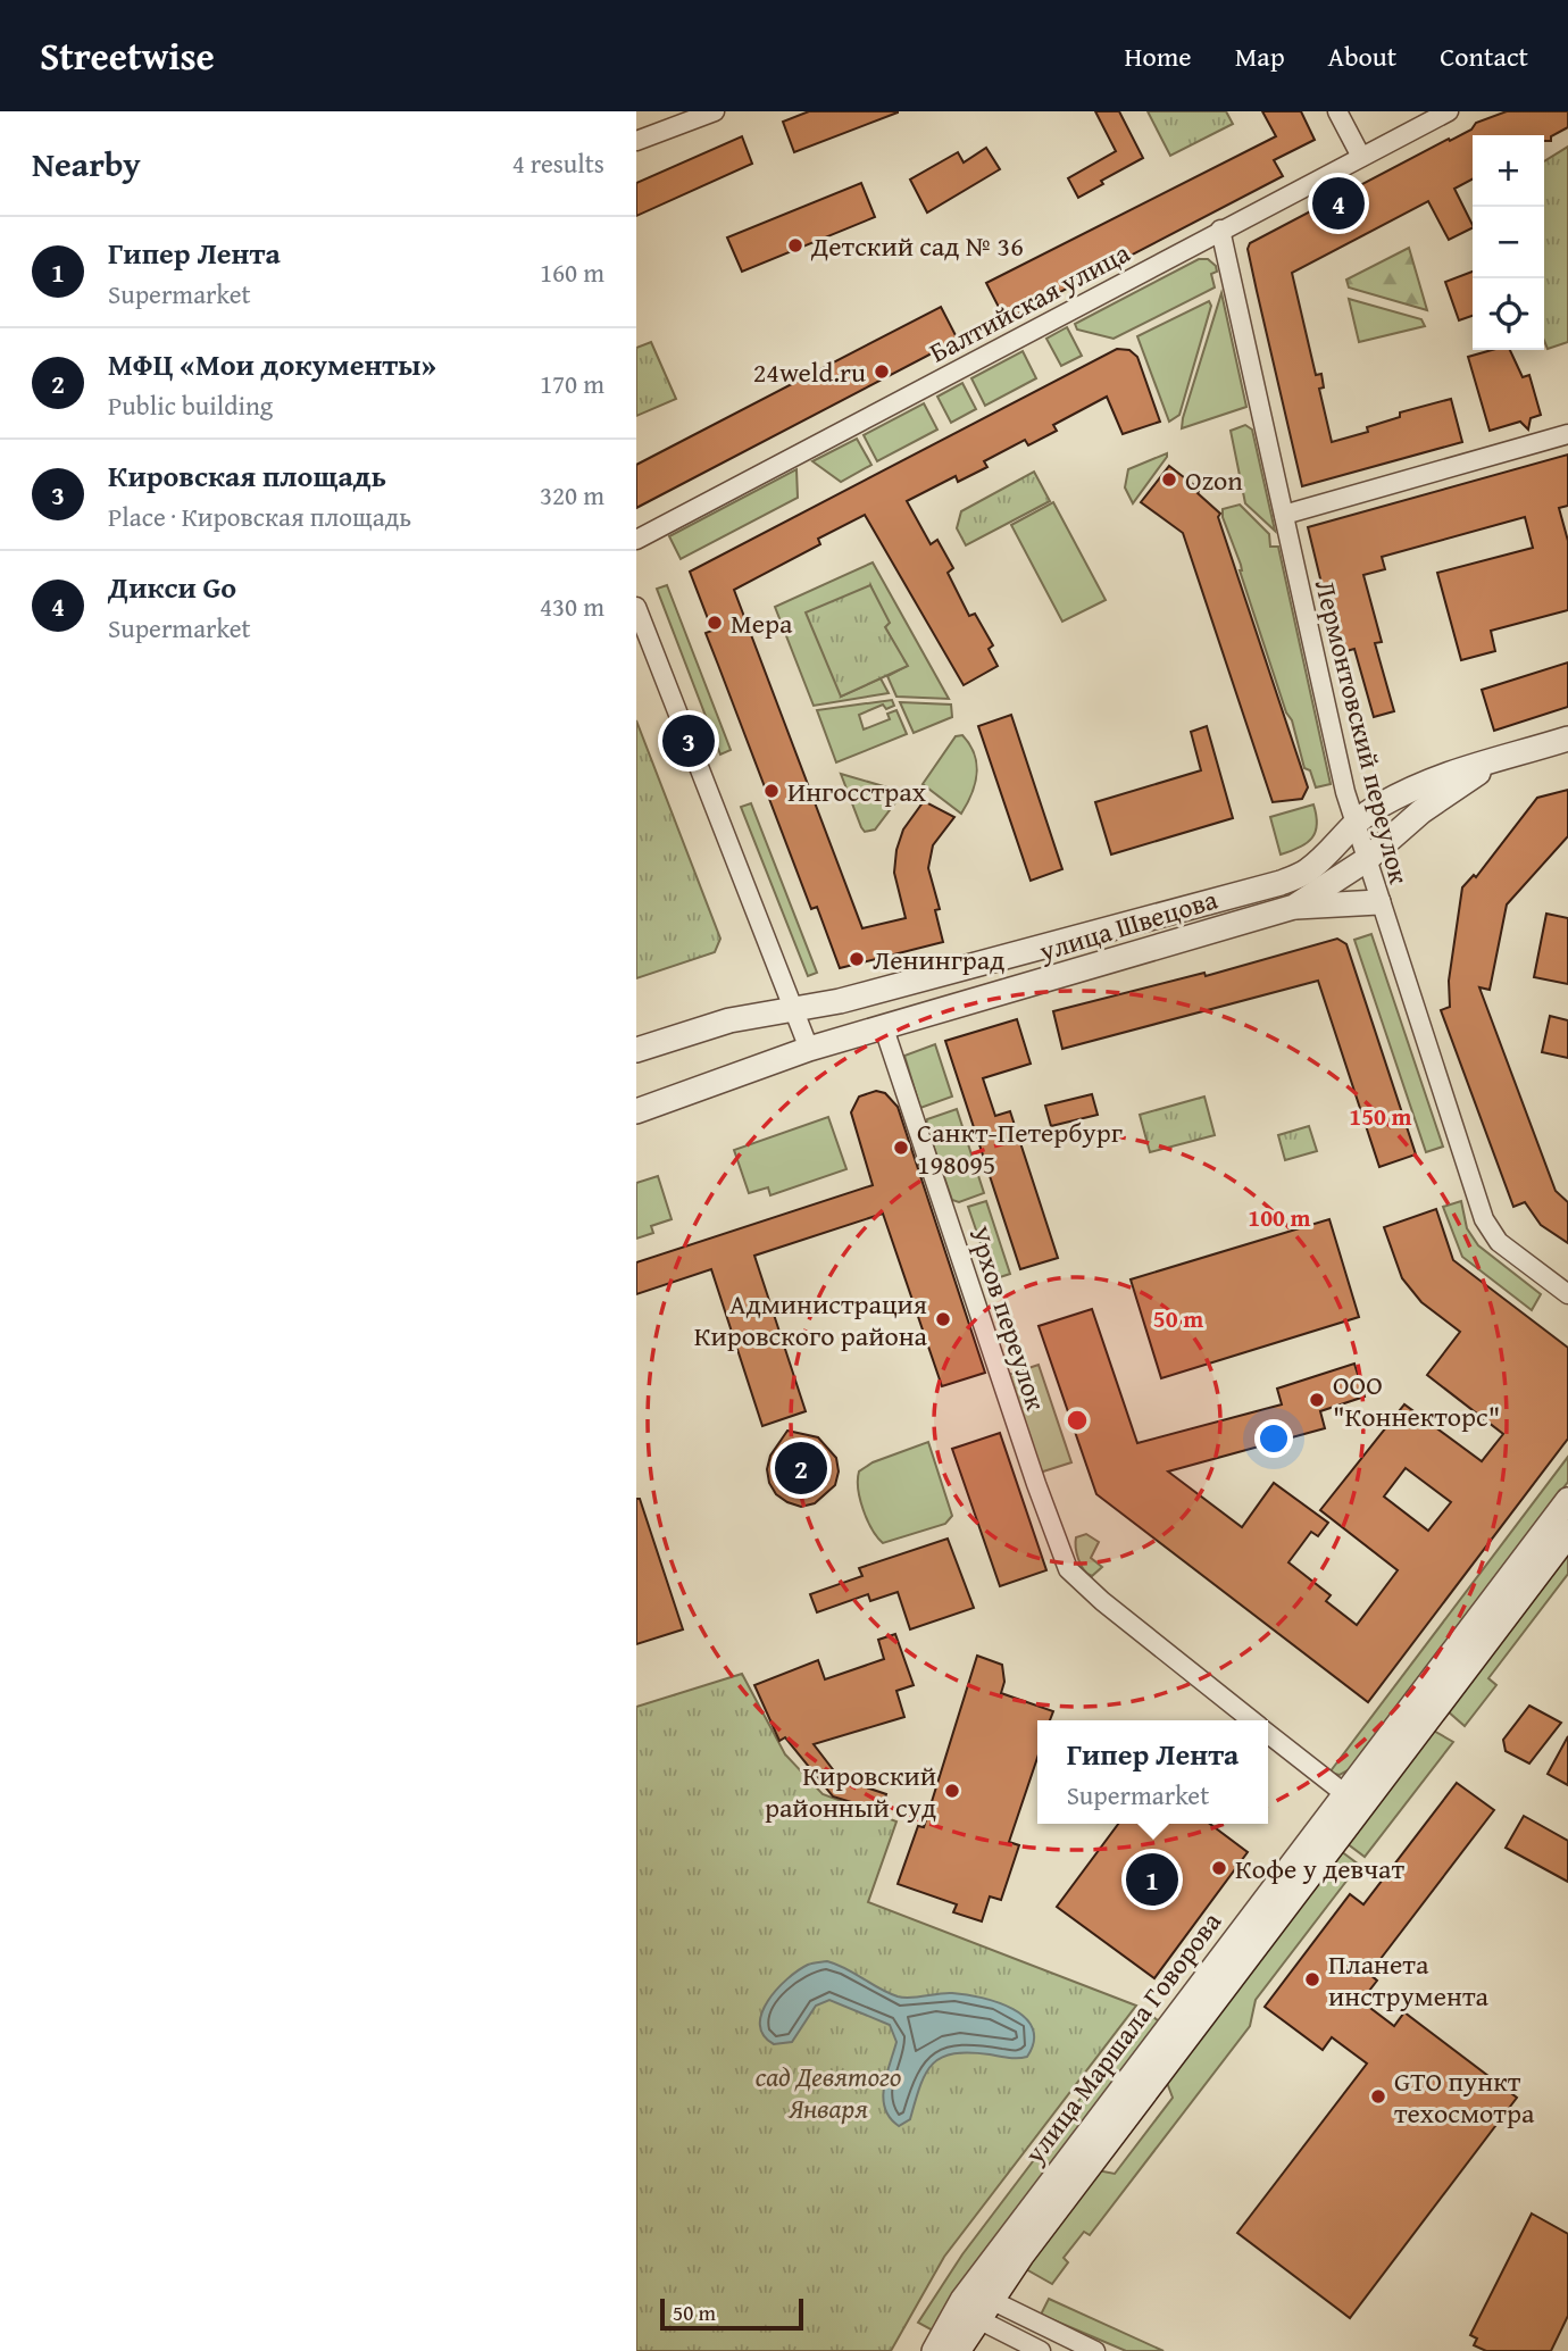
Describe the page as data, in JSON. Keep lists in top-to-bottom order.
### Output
{
  "streets": {
    "main road": ["улица Маршала Говорова"],
    "street": [
      "Балтийская улица",
      "Лермонтовский переулок",
      "улица Швецова",
      "Урхов переулок"
    ]
  },
  "crossings": [
    ["Балтийская улица", "Лермонтовский переулок"],
    ["Лермонтовский переулок", "улица Швецова"],
    ["улица Швецова", "Урхов переулок"],
    ["Урхов переулок", "улица Маршала Говорова"]
  ],
  "parks": ["сад Девятого Января"],
  "places": [
    "Детский сад № 36",
    "24weld.ru",
    "Ozon",
    "Мера",
    "Ингосстрах",
    "Ленинград",
    "Санкт-Петербург 198095",
    "Администрация Кировского района",
    "ООО \"Коннекторс\"",
    "Кировский районный суд",
    "Кофе у девчат",
    "Планета инструмента",
    "GTO пункт техосмотра"
  ],
  "scale_bar": "50 m",
  "page": {
    "header": "Streetwise",
    "nav": [
      "Home",
      "Map",
      "About",
      "Contact"
    ],
    "heading": ["Nearby", "4 results"],
    "map_buttons": ["+", "−"],
    "pins": [
      "4",
      "3",
      "2",
      "1"
    ],
    "list": [
      {
        "mark": "1",
        "name": "Гипер Лента",
        "note": "Supermarket",
        "value": "160 m"
      },
      {
        "mark": "2",
        "name": "МФЦ «Мои документы»",
        "note": "Public building",
        "value": "170 m"
      },
      {
        "mark": "3",
        "name": "Кировская площадь",
        "note": "Place · Кировская площадь",
        "value": "320 m"
      },
      {
        "mark": "4",
        "name": "Дикси Go",
        "note": "Supermarket",
        "value": "430 m"
      }
    ],
    "popup": ["Гипер Лента", "Supermarket"],
    "scale": "50 m"
  },
  "rings": ["150 m", "100 m", "50 m"]
}
